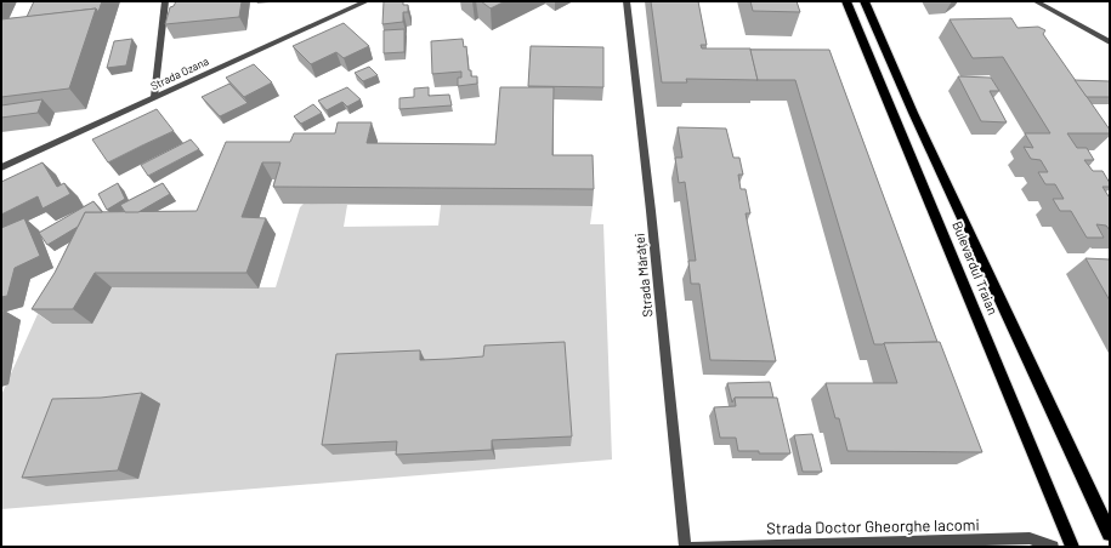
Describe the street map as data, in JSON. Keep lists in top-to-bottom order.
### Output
{
  "streets": {
    "main road": ["Bulevardul Traian"],
    "street": ["Strada Ozana", "Strada Mărăței", "Strada Doctor Gheorghe Iacomi"]
  }
}
